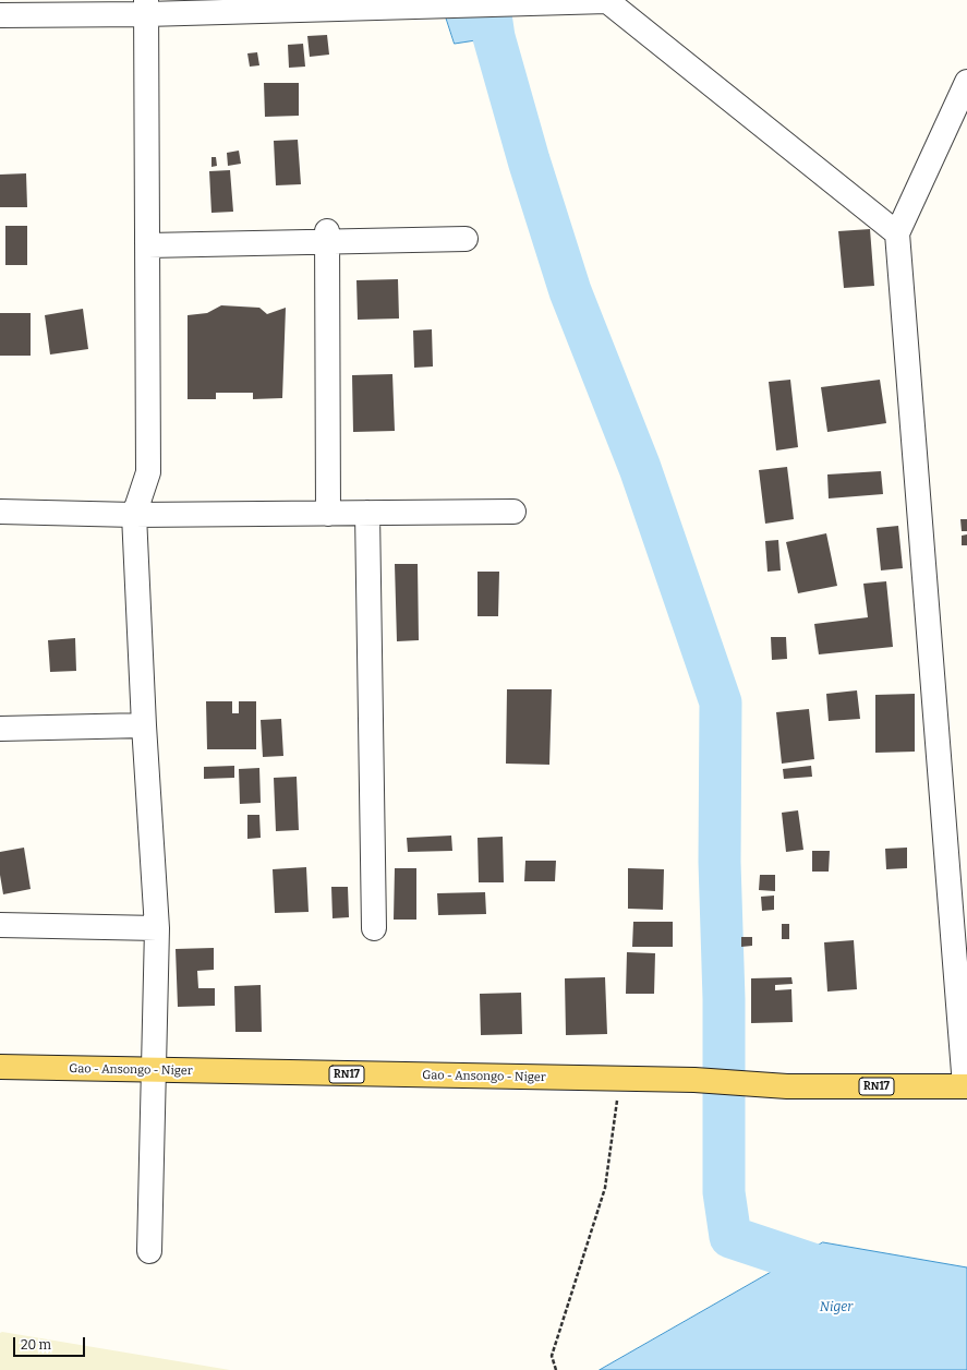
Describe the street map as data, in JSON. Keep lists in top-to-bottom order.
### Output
{
  "streets": {
    "main road": ["Gao - Ansongo - Niger", "RN17"]
  },
  "water": ["Niger"],
  "scale_bar": "20 m"
}
